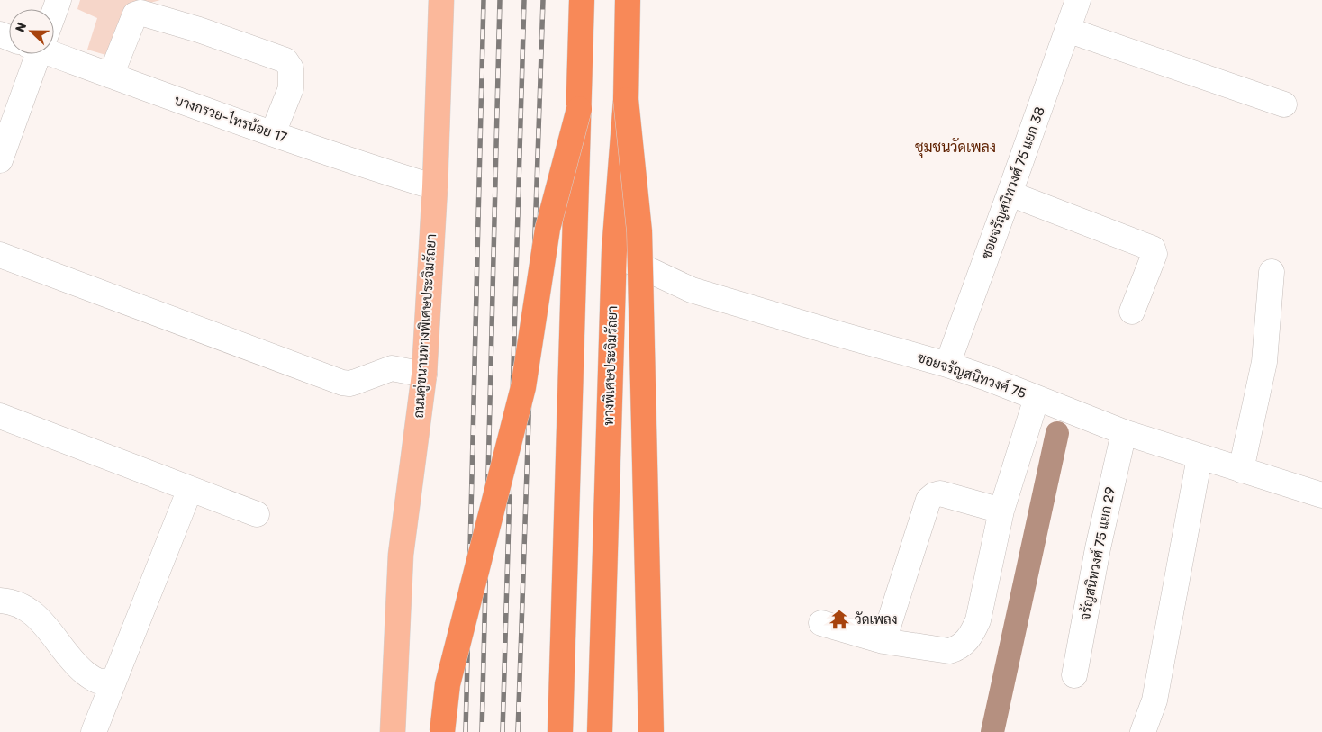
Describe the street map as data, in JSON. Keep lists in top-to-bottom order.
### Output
{
  "streets": {
    "highway": ["ทางพิเศษประจิมรัถยา"],
    "main road": ["ถนนคู่ขนานทางพิเศษประจิมรัถยา"],
    "street": [
      "บางกรวย-ไทรน้อย 17",
      "ซอยจรัญสนิทวงศ์ 75 แยก 38",
      "ซอยจรัญสนิทวงศ์ 75",
      "จรัญสนิทวงศ์ 75 แยก 29"
    ]
  },
  "crossings": [
    ["บางกรวย-ไทรน้อย 17", "ถนนคู่ขนานทางพิเศษประจิมรัถยา"],
    ["ซอยจรัญสนิทวงศ์ 75 แยก 38", "ซอยจรัญสนิทวงศ์ 75"],
    ["ซอยจรัญสนิทวงศ์ 75", "จรัญสนิทวงศ์ 75 แยก 29"]
  ],
  "districts": ["ชุมชนวัดเพลง"],
  "places": {
    "temple": ["วัดเพลง"]
  },
  "north": "left"
}
